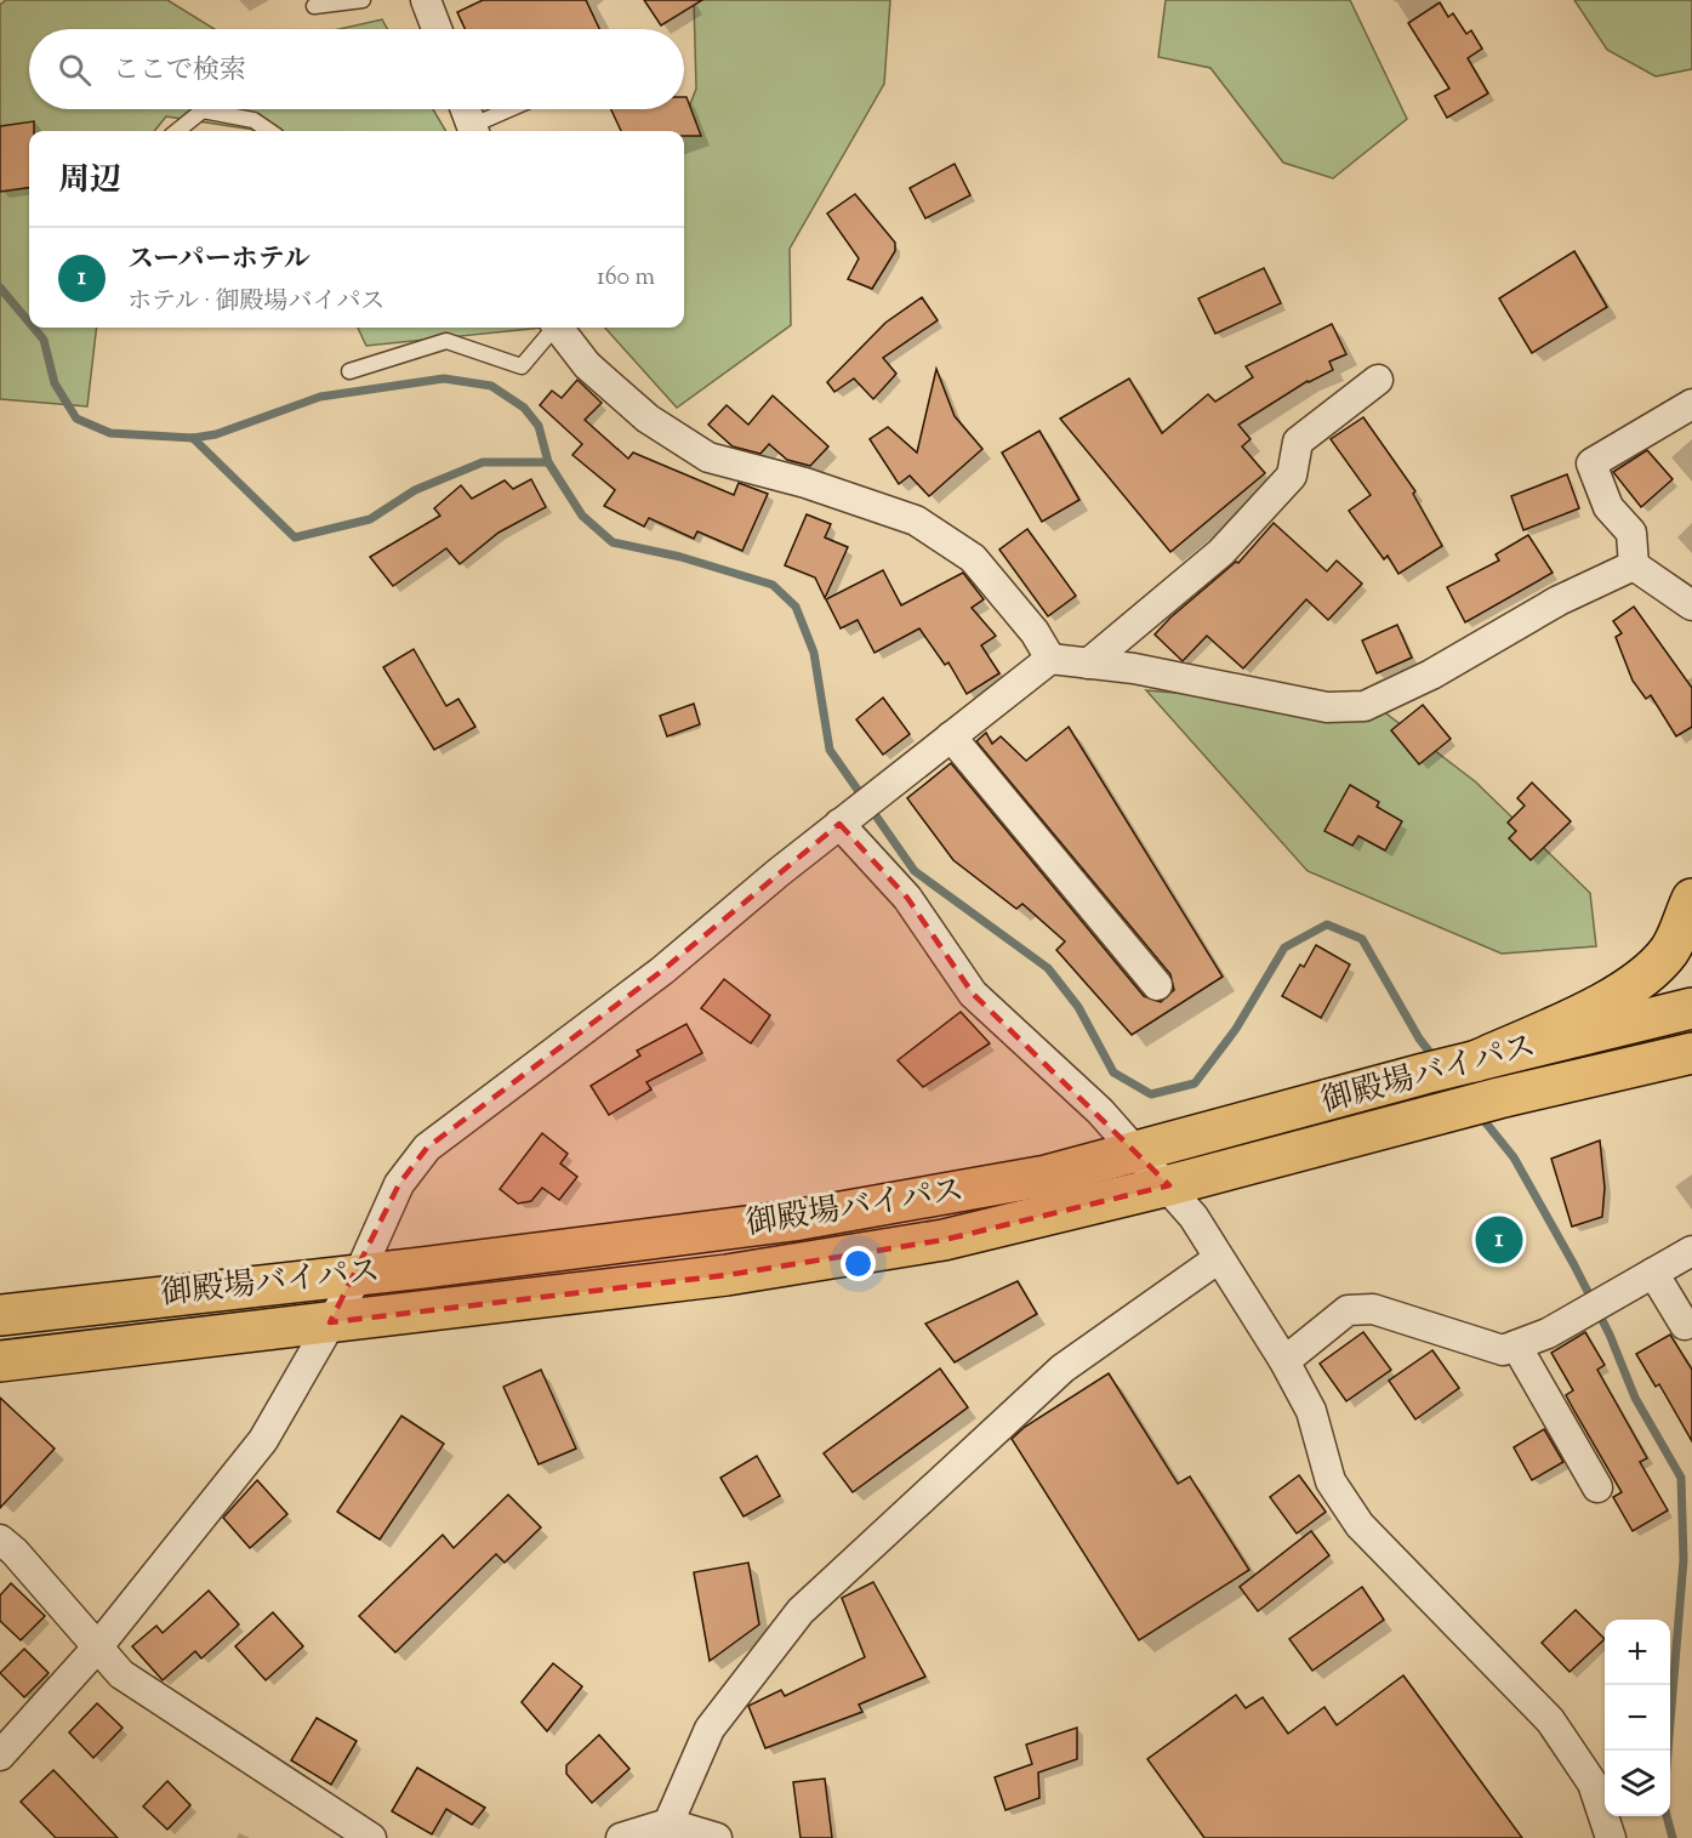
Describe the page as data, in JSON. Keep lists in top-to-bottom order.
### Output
{
  "streets": {
    "highway": ["御殿場バイパス"]
  },
  "page": {
    "search": "ここで検索",
    "heading": "周辺",
    "list": [
      {
        "mark": "1",
        "name": "スーパーホテル",
        "note": "ホテル · 御殿場バイパス",
        "value": "160 m"
      }
    ],
    "pins": "1",
    "map_buttons": ["+", "−"]
  }
}
